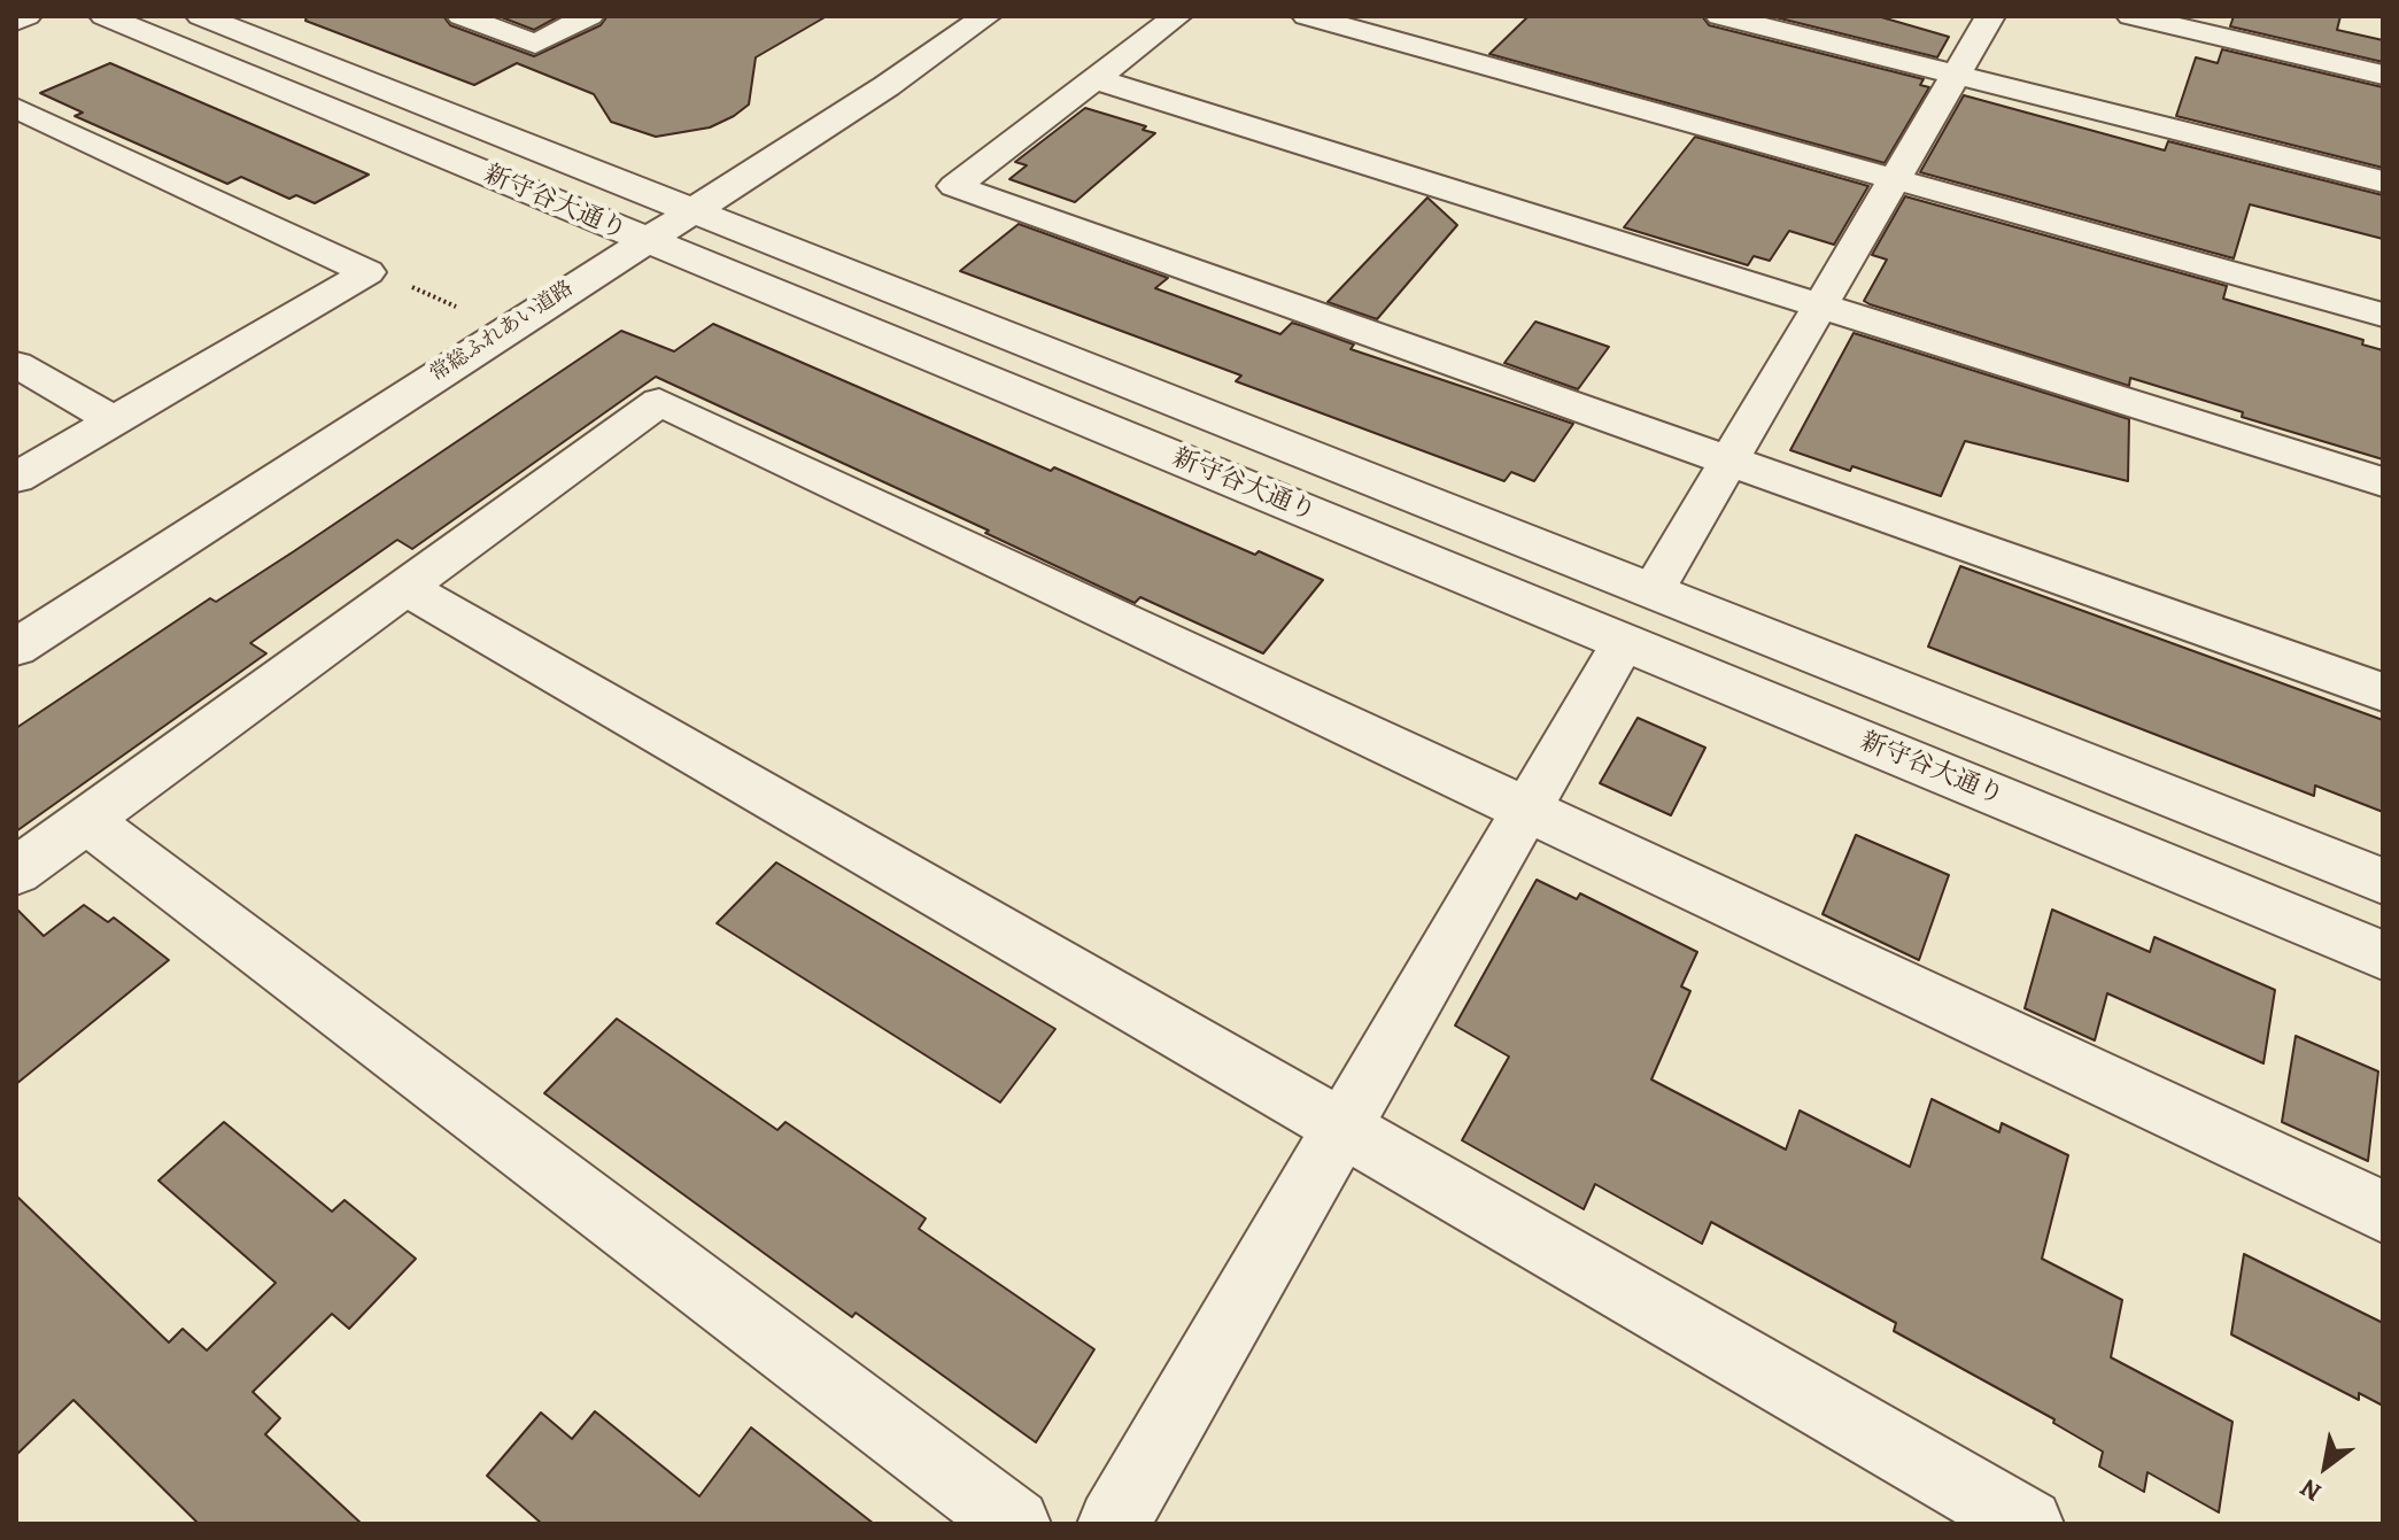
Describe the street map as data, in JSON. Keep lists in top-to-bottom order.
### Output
{
  "streets": {
    "street": ["新守谷大通り", "常総ふれあい道路"]
  },
  "crossings": [
    ["新守谷大通り", "常総ふれあい道路"]
  ],
  "north": "bottom left"
}
